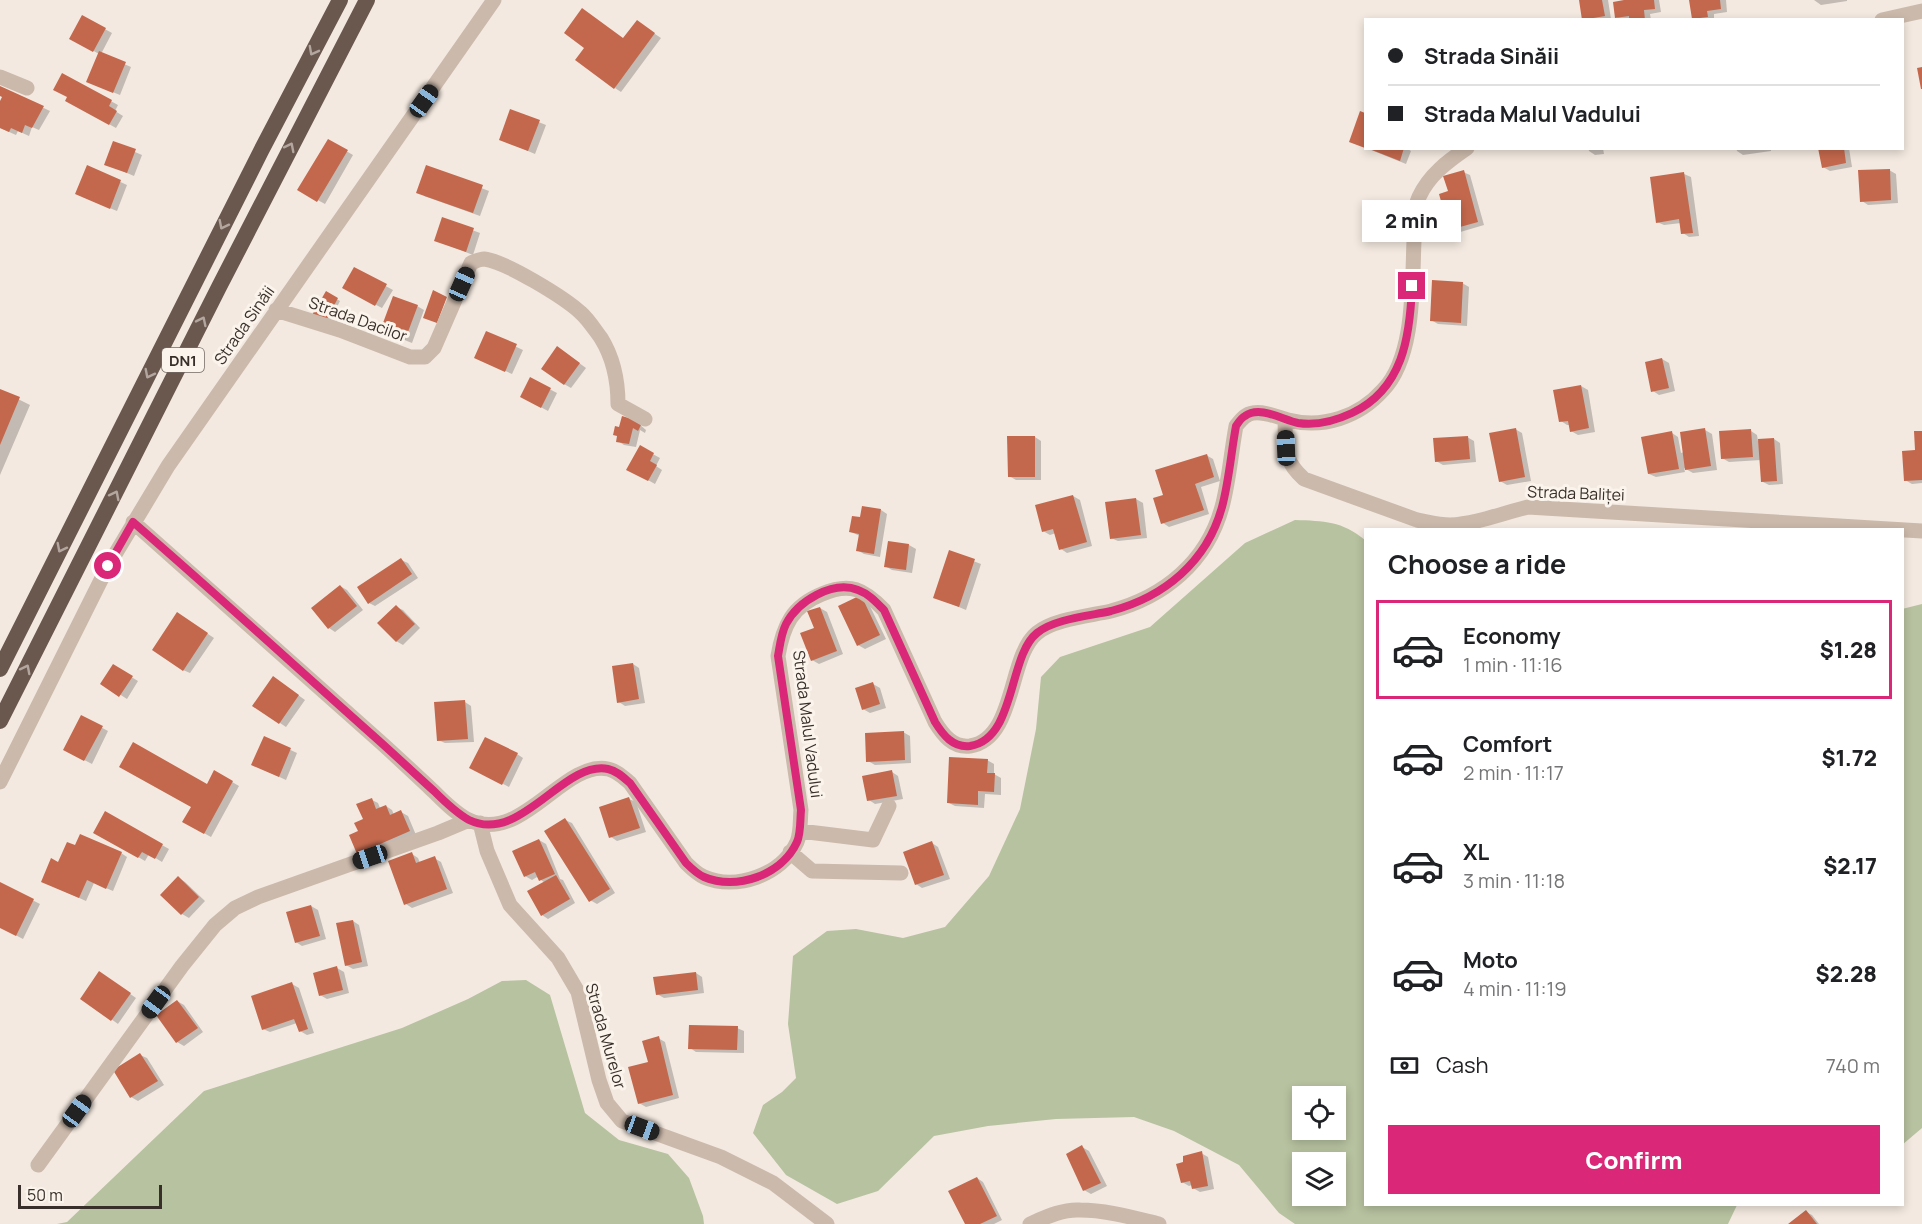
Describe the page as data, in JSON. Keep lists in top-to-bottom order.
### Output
{
  "streets": {
    "highway": ["DN1"],
    "street": [
      "Strada Dacilor",
      "Strada Sinăii",
      "Strada Baliței",
      "Strada Malul Vadului",
      "Strada Murelor"
    ]
  },
  "crossings": [
    ["Strada Dacilor", "Strada Sinăii"],
    ["Strada Baliței", "Strada Malul Vadului"],
    ["Strada Malul Vadului", "Strada Murelor"]
  ],
  "scale_bar": "50 m",
  "page": {
    "banner": ["Strada Sinăii", "Strada Malul Vadului"],
    "bubble": "2 min",
    "heading": "Choose a ride",
    "list": [
      {
        "name": "Economy",
        "note": "1 min · 11:16",
        "value": "$1.28"
      },
      {
        "name": "Comfort",
        "note": "2 min · 11:17",
        "value": "$1.72"
      },
      {
        "name": "XL",
        "note": "3 min · 11:18",
        "value": "$2.17"
      },
      {
        "name": "Moto",
        "note": "4 min · 11:19",
        "value": "$2.28"
      }
    ],
    "pay": ["Cash", "740 m"],
    "buttons": "Confirm",
    "scale": "50 m"
  }
}
